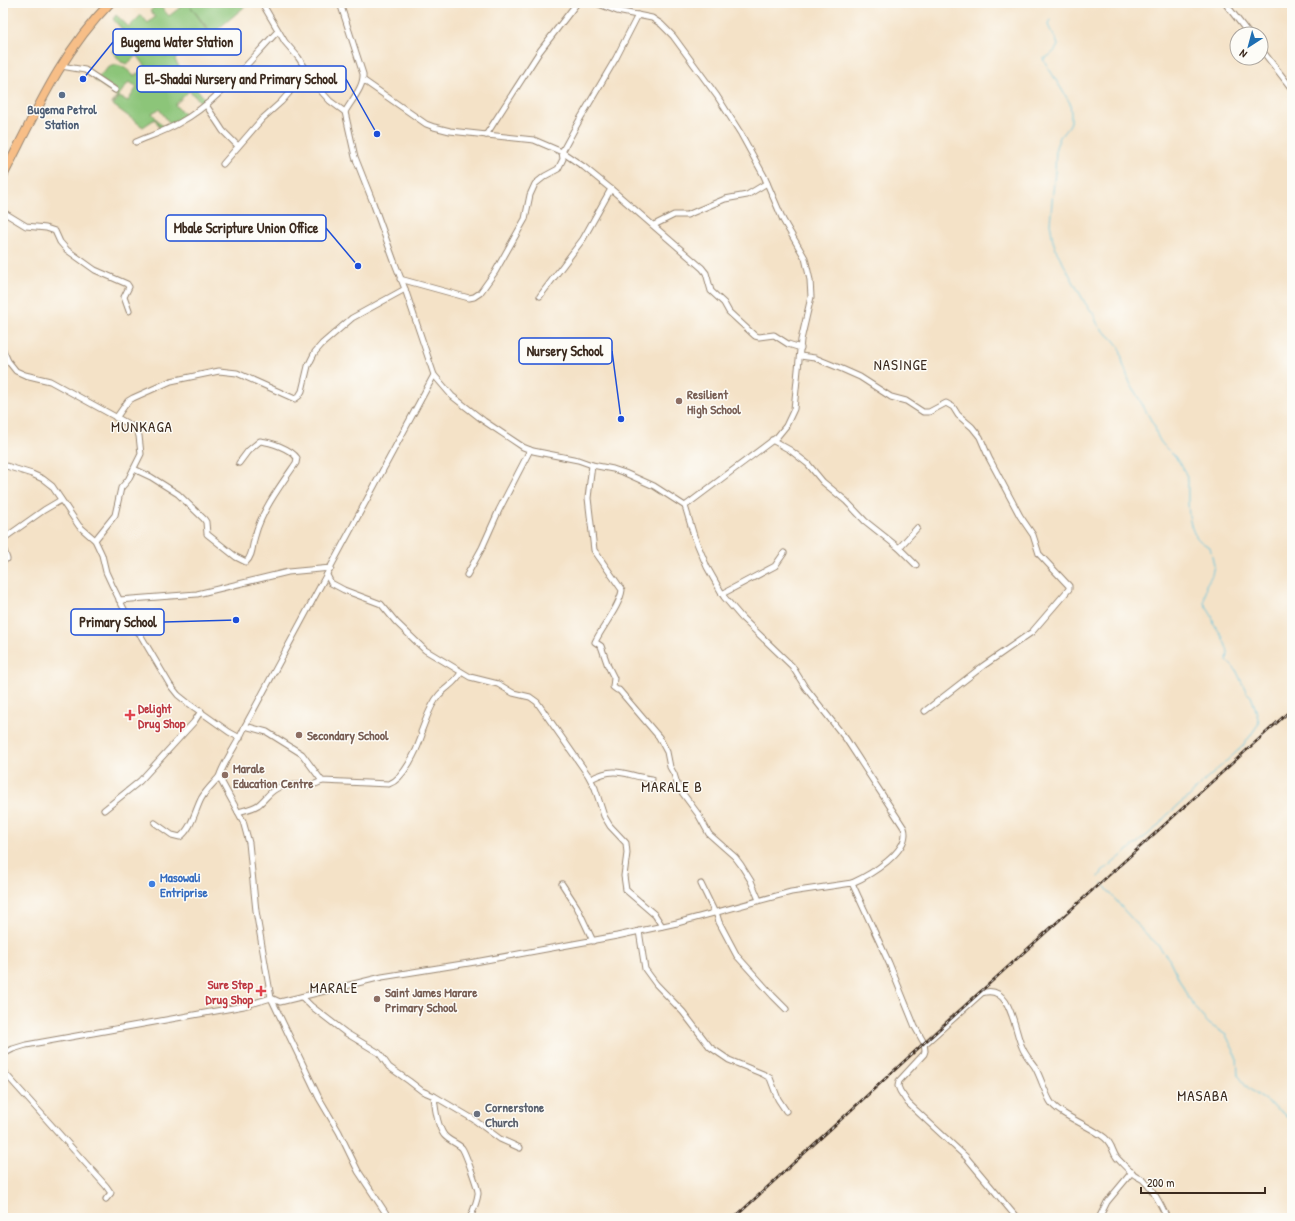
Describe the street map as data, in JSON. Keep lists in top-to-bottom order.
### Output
{
  "districts": [
    "NASINGE",
    "MUNKAGA",
    "MARALE B",
    "MARALE",
    "MASABA"
  ],
  "places": {
    "other": [
      "Bugema Water Station",
      "Bugema Petrol Station",
      "El-Shadai Nursery and Primary School",
      "Mbale Scripture Union Office",
      "Resilient High School",
      "Nursery School",
      "Primary School",
      "Secondary School",
      "Marale Education Centre",
      "Masowali Entriprise",
      "Saint James Marare Primary School",
      "Cornerstone Church"
    ],
    "health": ["Delight Drug Shop", "Sure Step Drug Shop"]
  },
  "scale_bar": "200 m",
  "north": "bottom left"
}
